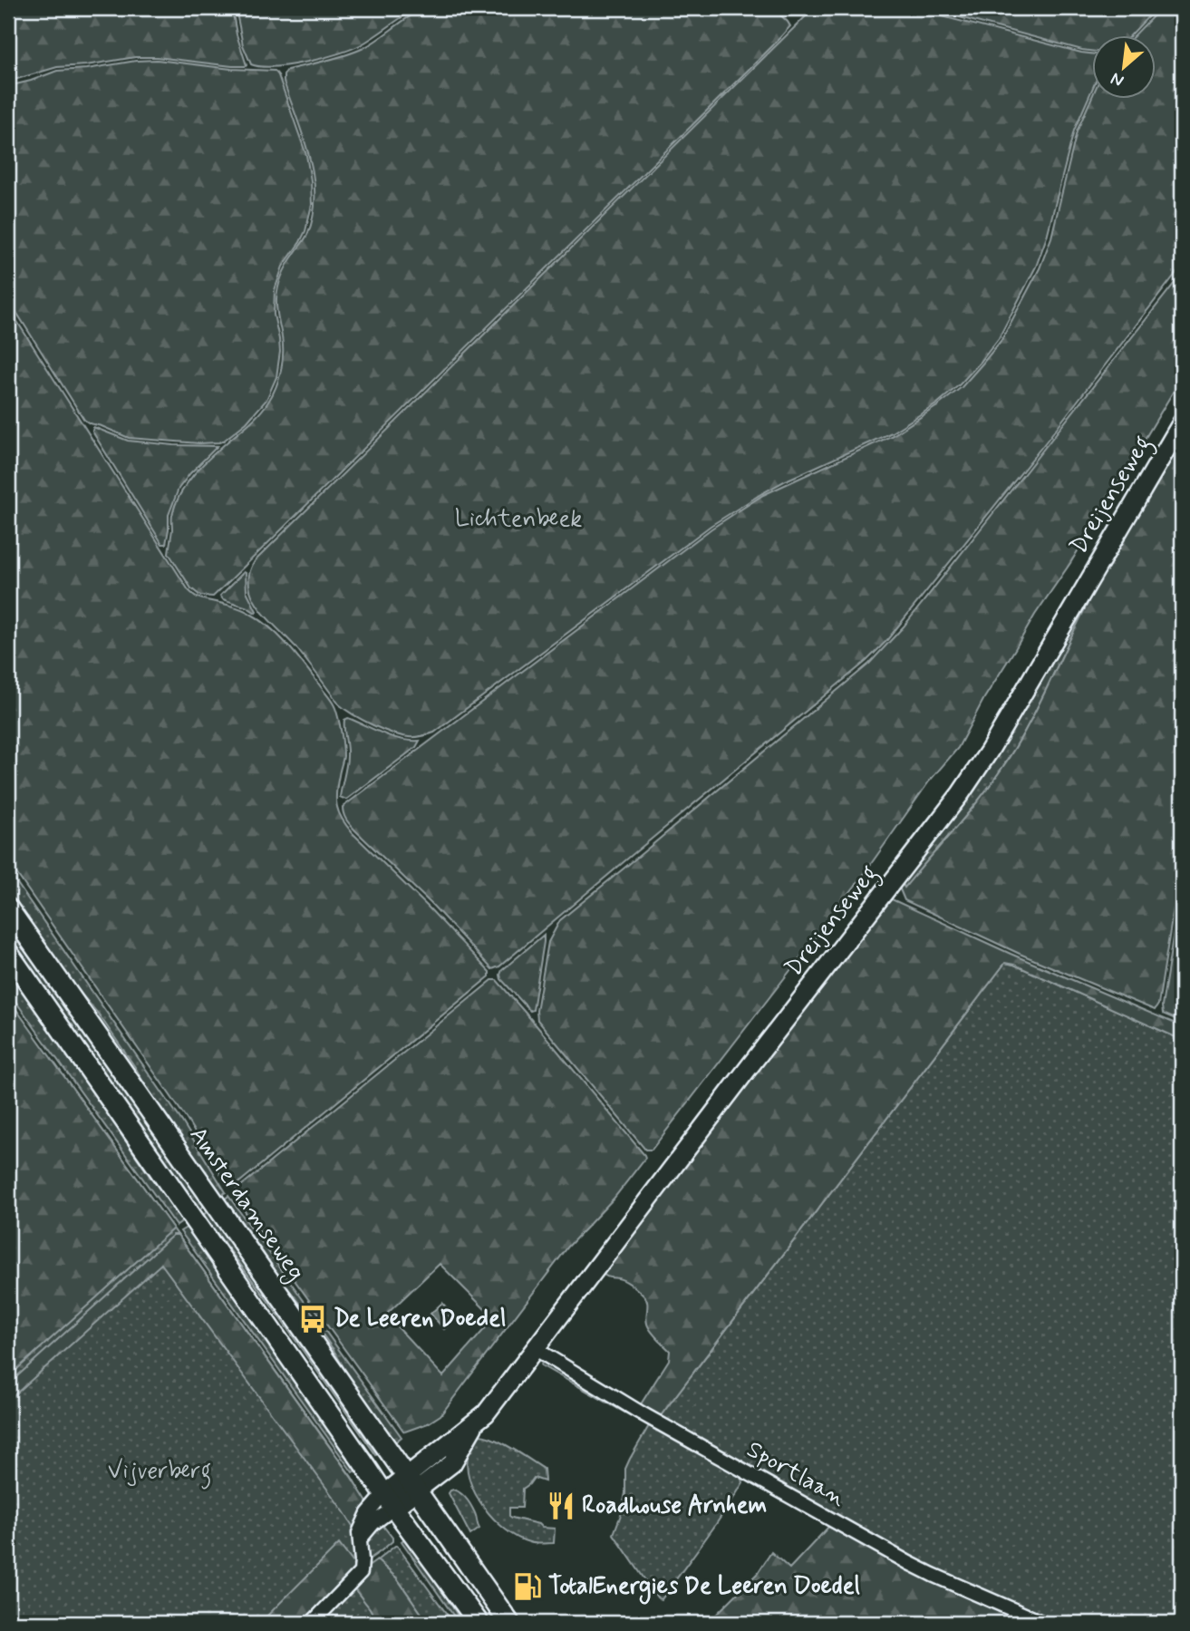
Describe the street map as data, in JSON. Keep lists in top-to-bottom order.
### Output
{
  "streets": {
    "main road": ["Dreijenseweg", "Amsterdamseweg"],
    "street": ["Sportlaan"]
  },
  "crossings": [
    ["Dreijenseweg", "Amsterdamseweg"],
    ["Dreijenseweg", "Sportlaan"]
  ],
  "parks": ["Lichtenbeek", "Vijverberg"],
  "places": {
    "bus stop": ["De Leeren Doedel"],
    "restaurant": ["Roadhouse Arnhem"],
    "fuel station": ["TotalEnergies De Leeren Doedel"]
  },
  "north": "bottom left"
}
